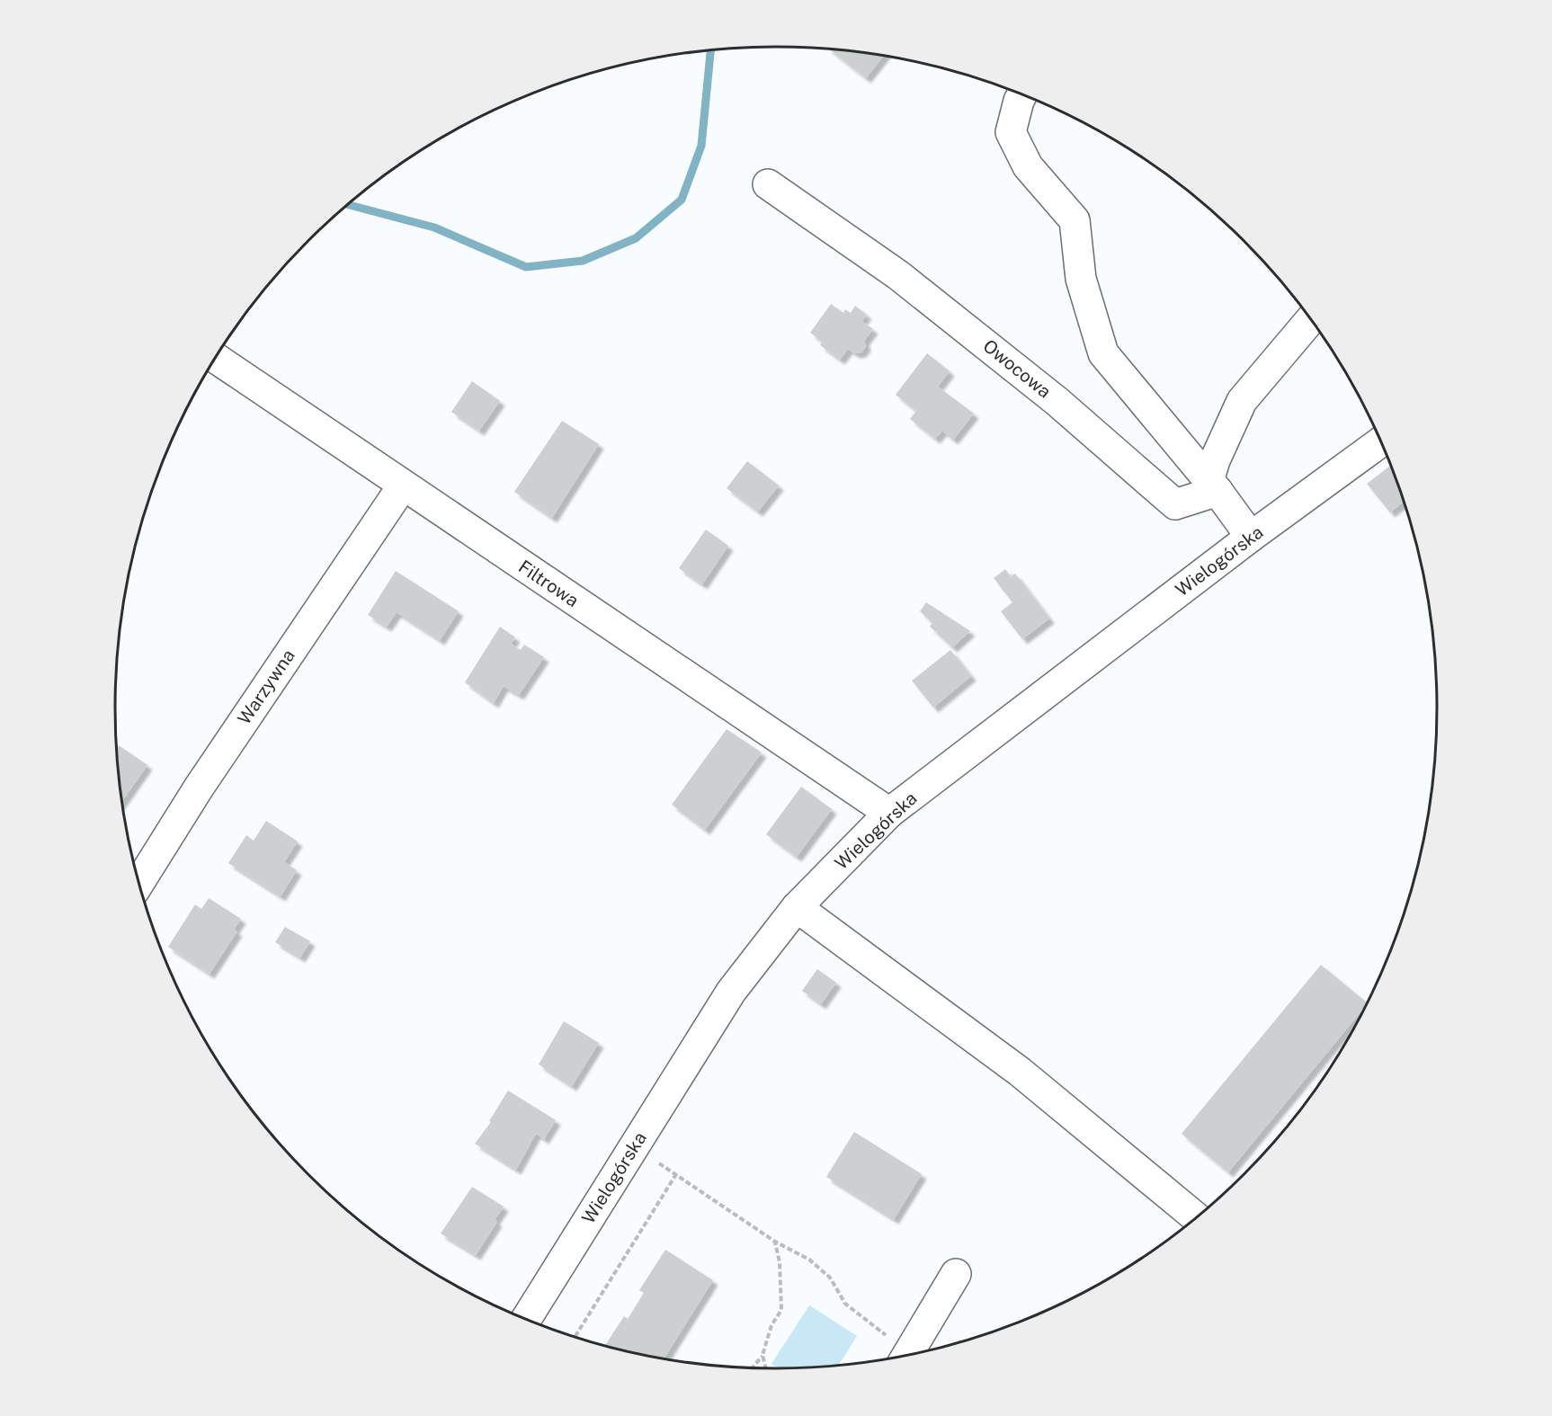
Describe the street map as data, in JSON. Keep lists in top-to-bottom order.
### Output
{
  "streets": {
    "street": [
      "Owocowa",
      "Wielogórska",
      "Filtrowa",
      "Warzywna"
    ]
  },
  "crossings": [
    ["Wielogórska", "Filtrowa"],
    ["Filtrowa", "Warzywna"]
  ]
}
